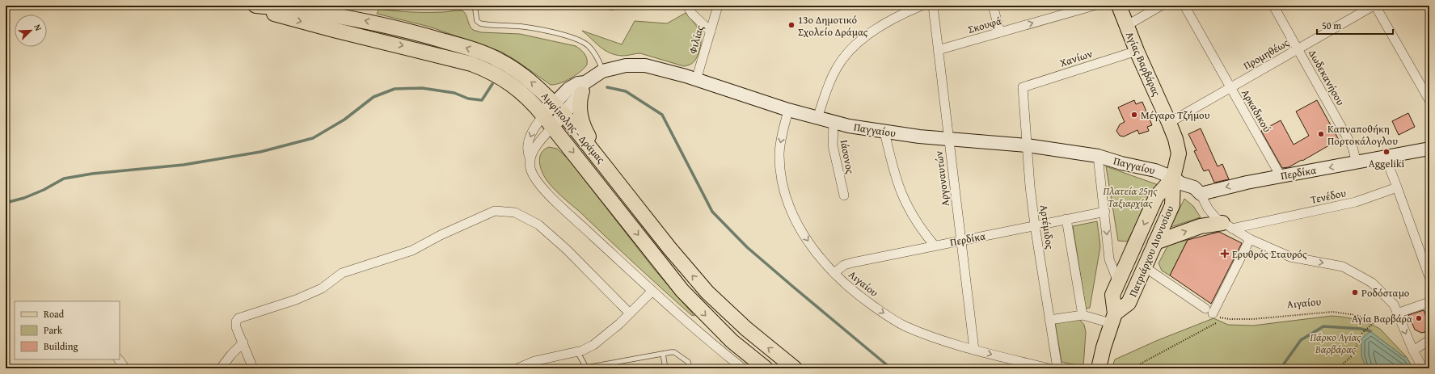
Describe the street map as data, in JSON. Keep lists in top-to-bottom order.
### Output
{
  "streets": {
    "main road": [
      "Αγίας Βαρβάρας",
      "Αμφίπολης - Δράμας",
      "Παγγαίου",
      "Περδίκα",
      "Πατριάρχου Διονυσίου"
    ],
    "street": [
      "Σκουφά",
      "Φιλίας",
      "Προμηθέως",
      "Χανίων",
      "Δωδεκανήσου",
      "Αρκαδικού",
      "Ιάσονος",
      "Αργοναυτών",
      "Τενέδου",
      "Αρτέμιδος",
      "Αιγαίου"
    ]
  },
  "crossings": [
    ["Σκουφά", "Αργοναυτών"],
    ["Φιλίας", "Παγγαίου"],
    ["Προμηθέως", "Αγίας Βαρβάρας"],
    ["Προμηθέως", "Δωδεκανήσου"],
    ["Προμηθέως", "Αρκαδικού"],
    ["Χανίων", "Αγίας Βαρβάρας"],
    ["Χανίων", "Αρτέμιδος"],
    ["Αγίας Βαρβάρας", "Παγγαίου"],
    ["Αγίας Βαρβάρας", "Πατριάρχου Διονυσίου"],
    ["Δωδεκανήσου", "Περδίκα"],
    ["Αρκαδικού", "Περδίκα"],
    ["Αμφίπολης - Δράμας", "Παγγαίου"],
    ["Παγγαίου", "Ιάσονος"],
    ["Παγγαίου", "Αργοναυτών"],
    ["Παγγαίου", "Αρτέμιδος"],
    ["Παγγαίου", "Πατριάρχου Διονυσίου"],
    ["Παγγαίου", "Αιγαίου"],
    ["Περδίκα", "Αργοναυτών"],
    ["Περδίκα", "Αρτέμιδος"],
    ["Περδίκα", "Αιγαίου"],
    ["Αργοναυτών", "Αιγαίου"]
  ],
  "one_way": ["Σκουφά", "Αιγαίου"],
  "parks": ["Πλατεία 25ης Ταξιαρχίας", "Πάρκο Αγίας Βαρβάρας"],
  "places": {
    "other": [
      "13ο Δημοτικό Σχολείο Δράμας",
      "Μέγαρο Τζήμου",
      "Καπναποθήκη Πορτοκάλογλου",
      "Aggeliki",
      "Ροδόσταμο",
      "Αγία Βαρβάρα"
    ],
    "health": ["Ερυθρός Σταυρός"]
  },
  "legend": ["Road", "Park", "Building"],
  "scale_bar": "50 m",
  "north": "top right"
}
